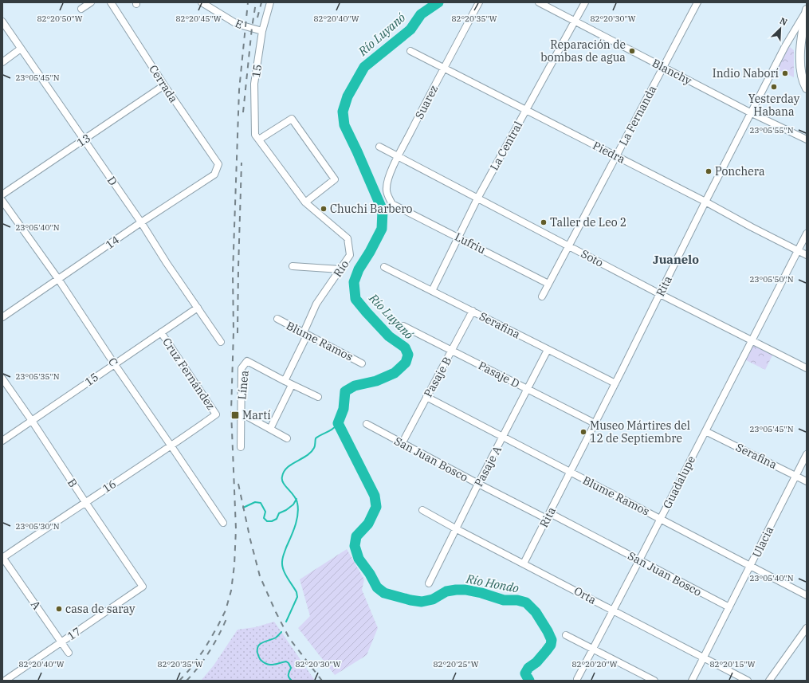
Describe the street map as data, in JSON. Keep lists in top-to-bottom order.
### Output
{
  "streets": {
    "street": [
      "E",
      "15",
      "Blanchy",
      "Cerrada",
      "Suarez",
      "La Fernanda",
      "13",
      "La Central",
      "Piedra",
      "D",
      "14",
      "Lufriu",
      "Soto",
      "Río",
      "Rita",
      "Serafina",
      "Blume Ramos",
      "C",
      "Cruz Fernández",
      "Pasaje D",
      "Pasaje B",
      "Línea",
      "San Juan Bosco",
      "Pasaje A",
      "Guadalupe",
      "B",
      "16",
      "Ulacia",
      "Orta",
      "A",
      "17"
    ]
  },
  "crossings": [
    ["E", "15"],
    ["15", "D"],
    ["15", "Río"],
    ["15", "C"],
    ["15", "Cruz Fernández"],
    ["15", "B"],
    ["Blanchy", "La Fernanda"],
    ["Blanchy", "La Central"],
    ["Blanchy", "Rita"],
    ["Cerrada", "13"],
    ["Cerrada", "14"],
    ["Suarez", "Piedra"],
    ["Suarez", "Lufriu"],
    ["Suarez", "Soto"],
    ["La Fernanda", "Piedra"],
    ["La Fernanda", "Lufriu"],
    ["La Fernanda", "Soto"],
    ["13", "D"],
    ["La Central", "Piedra"],
    ["La Central", "Lufriu"],
    ["La Central", "Soto"],
    ["La Central", "Serafina"],
    ["Piedra", "Rita"],
    ["Piedra", "Guadalupe"],
    ["D", "14"],
    ["14", "C"],
    ["Soto", "Rita"],
    ["Soto", "Guadalupe"],
    ["Río", "Blume Ramos"],
    ["Río", "Línea"],
    ["Rita", "Serafina"],
    ["Rita", "Blume Ramos"],
    ["Rita", "Pasaje D"],
    ["Rita", "San Juan Bosco"],
    ["Rita", "Orta"],
    ["Serafina", "Pasaje B"],
    ["Serafina", "Pasaje A"],
    ["Serafina", "Guadalupe"],
    ["Serafina", "Ulacia"],
    ["Blume Ramos", "Pasaje B"],
    ["Blume Ramos", "Pasaje A"],
    ["Blume Ramos", "Guadalupe"],
    ["Blume Ramos", "Ulacia"],
    ["C", "16"],
    ["Cruz Fernández", "16"],
    ["Pasaje D", "Pasaje B"],
    ["Pasaje D", "Pasaje A"],
    ["Pasaje B", "San Juan Bosco"],
    ["San Juan Bosco", "Pasaje A"],
    ["San Juan Bosco", "Guadalupe"],
    ["San Juan Bosco", "Ulacia"],
    ["Pasaje A", "Orta"],
    ["Guadalupe", "Orta"],
    ["B", "16"],
    ["B", "17"],
    ["16", "A"],
    ["Ulacia", "Orta"],
    ["A", "17"]
  ],
  "districts": ["Juanelo"],
  "water": ["Río Luyanó", "Río Hondo"],
  "places": {
    "other": [
      "Reparación de bombas de agua",
      "Indio Naborí",
      "Yesterday Habana",
      "Ponchera",
      "Chuchi Barbero",
      "Taller de Leo 2",
      "Museo Mártires del 12 de Septiembre",
      "casa de saray"
    ],
    "transit": ["Martí"]
  },
  "north": "top right",
  "coordinates": [
    "82°20'50\"W",
    "82°20'45\"W",
    "82°20'40\"W",
    "82°20'35\"W",
    "82°20'30\"W",
    "23°05'45\"N",
    "23°05'55\"N",
    "23°05'40\"N",
    "23°05'50\"N",
    "23°05'35\"N",
    "23°05'30\"N",
    "82°20'25\"W",
    "82°20'20\"W",
    "82°20'15\"W"
  ]
}
